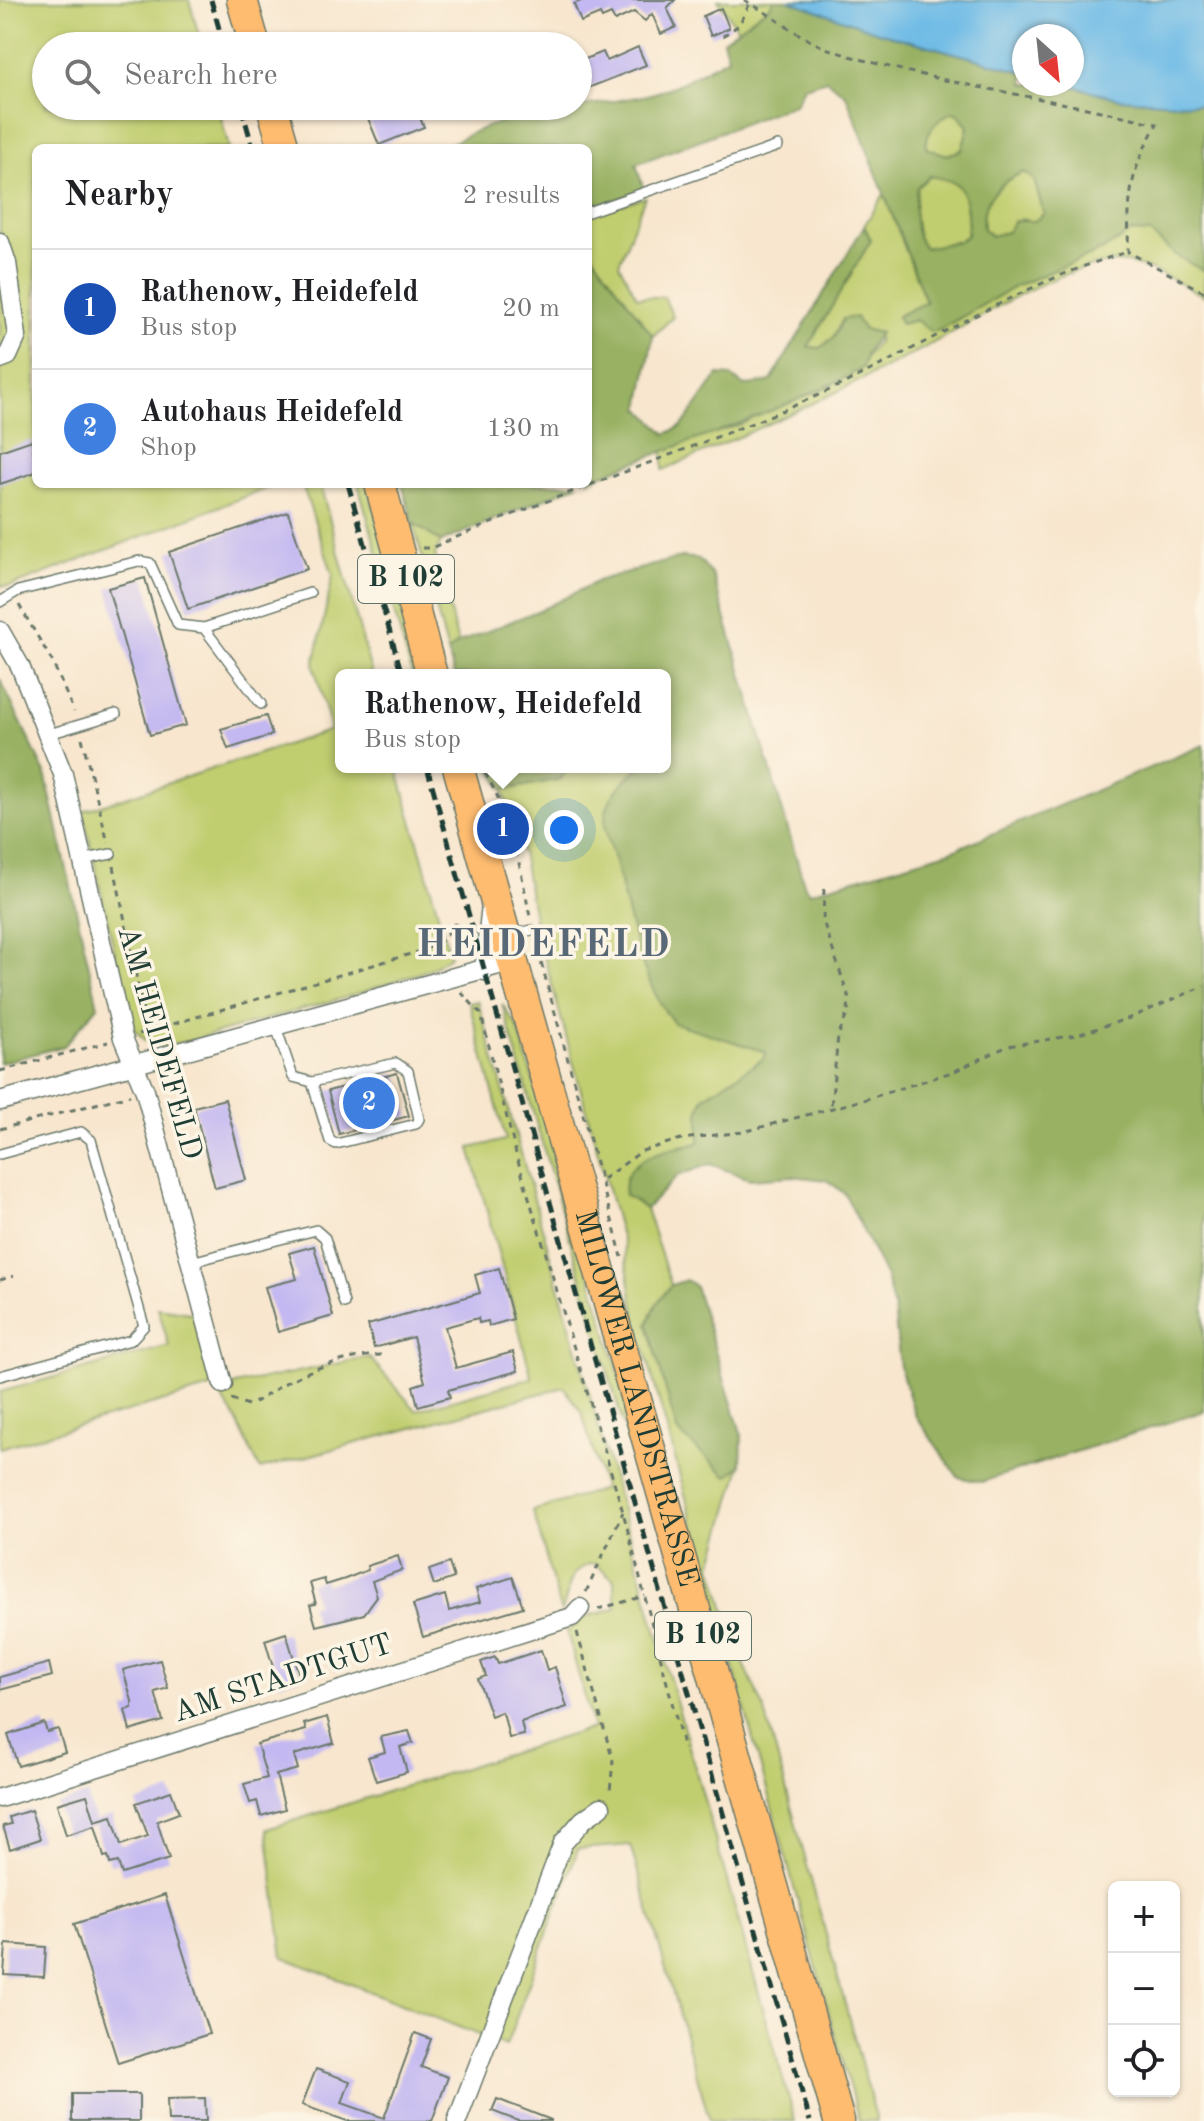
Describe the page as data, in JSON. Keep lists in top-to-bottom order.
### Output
{
  "streets": {
    "main road": ["B 102", "MILOWER LANDSTRASSE"],
    "street": ["AM HEIDEFELD", "AM STADTGUT"]
  },
  "districts": ["HEIDEFELD"],
  "north": "bottom right",
  "page": {
    "search": "Search here",
    "heading": ["Nearby", "2 results"],
    "list": [
      {
        "mark": "1",
        "name": "Rathenow, Heidefeld",
        "note": "Bus stop",
        "value": "20 m"
      },
      {
        "mark": "2",
        "name": "Autohaus Heidefeld",
        "note": "Shop",
        "value": "130 m"
      }
    ],
    "popup": ["Rathenow, Heidefeld", "Bus stop"],
    "pins": ["1", "2"],
    "map_buttons": ["+", "−"]
  }
}
